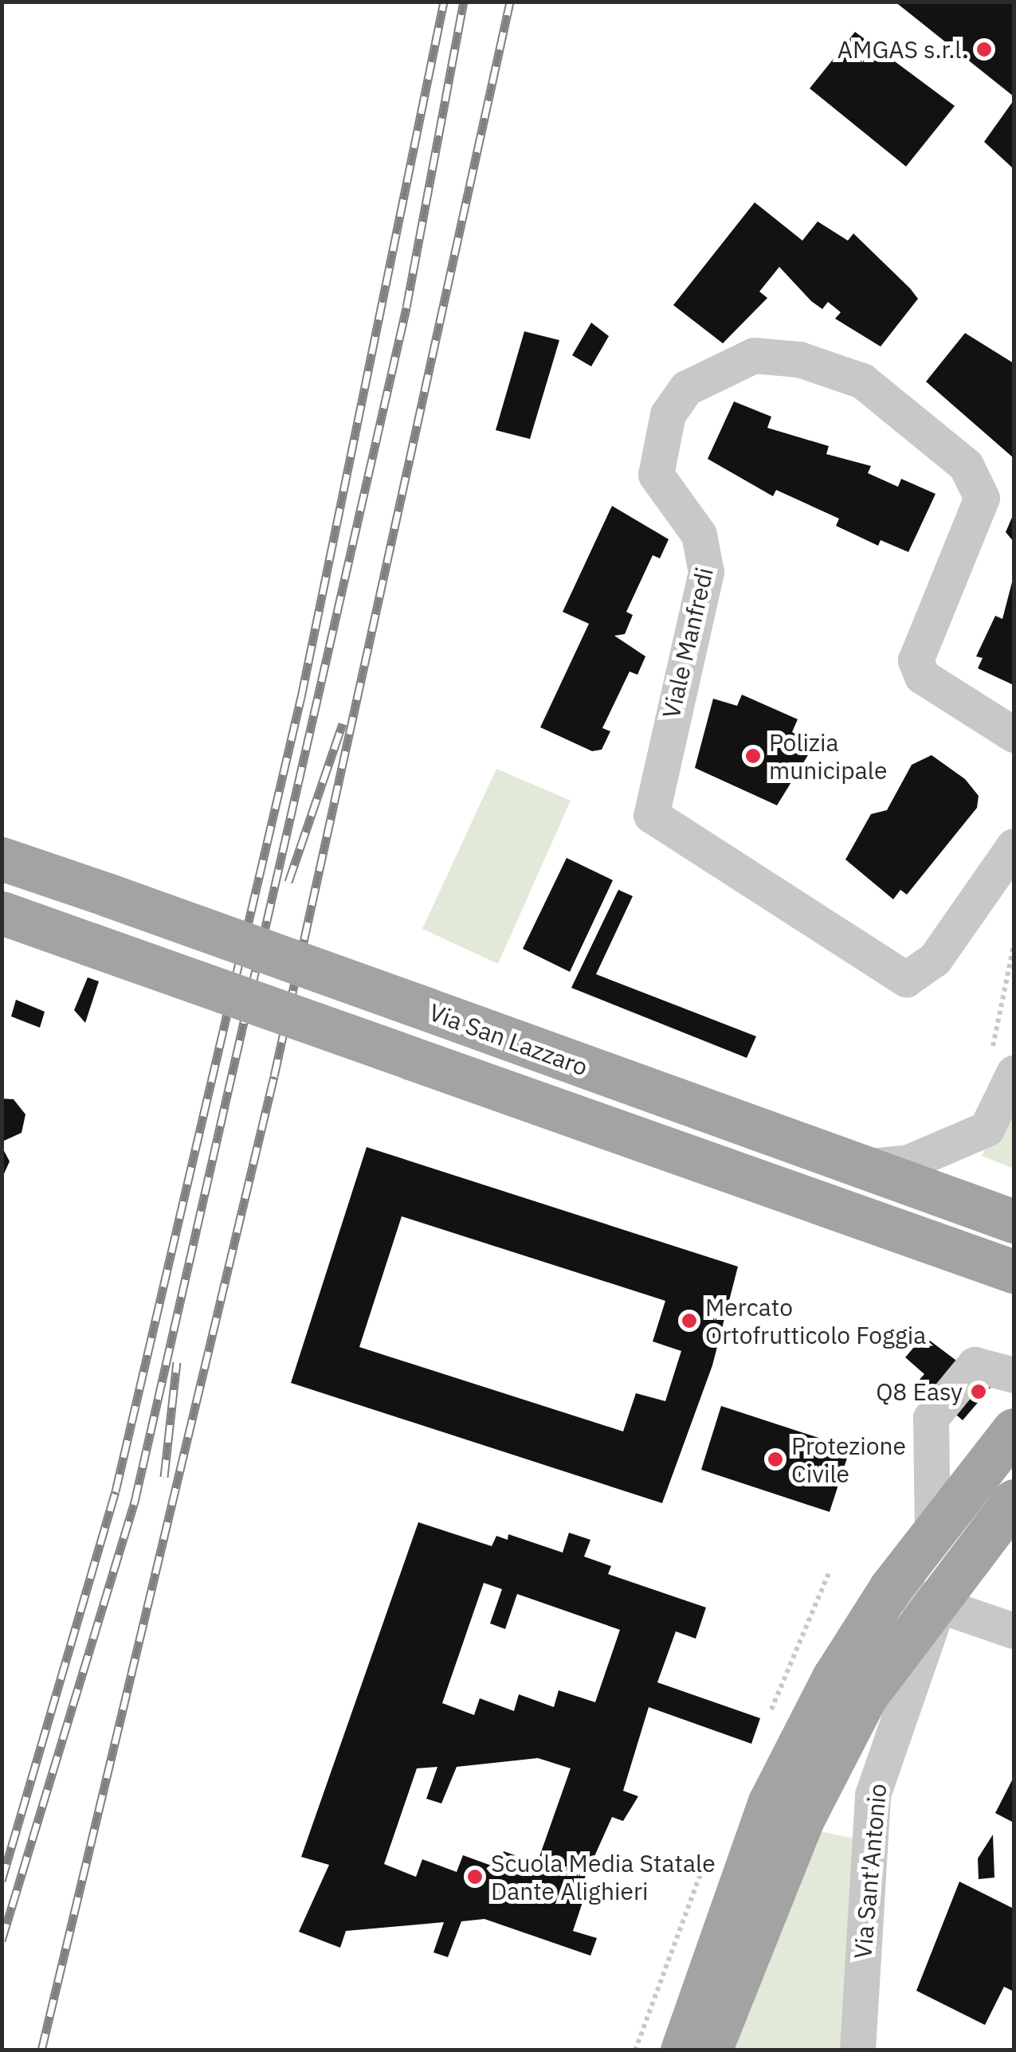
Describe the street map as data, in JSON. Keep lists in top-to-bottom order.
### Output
{
  "streets": {
    "main road": ["Via San Lazzaro"],
    "street": ["Viale Manfredi", "Via Sant'Antonio"]
  },
  "places": [
    "AMGAS s.r.l.",
    "Polizia municipale",
    "Mercato Ortofrutticolo Foggia",
    "Q8 Easy",
    "Protezione Civile",
    "Scuola Media Statale Dante Alighieri"
  ]
}
